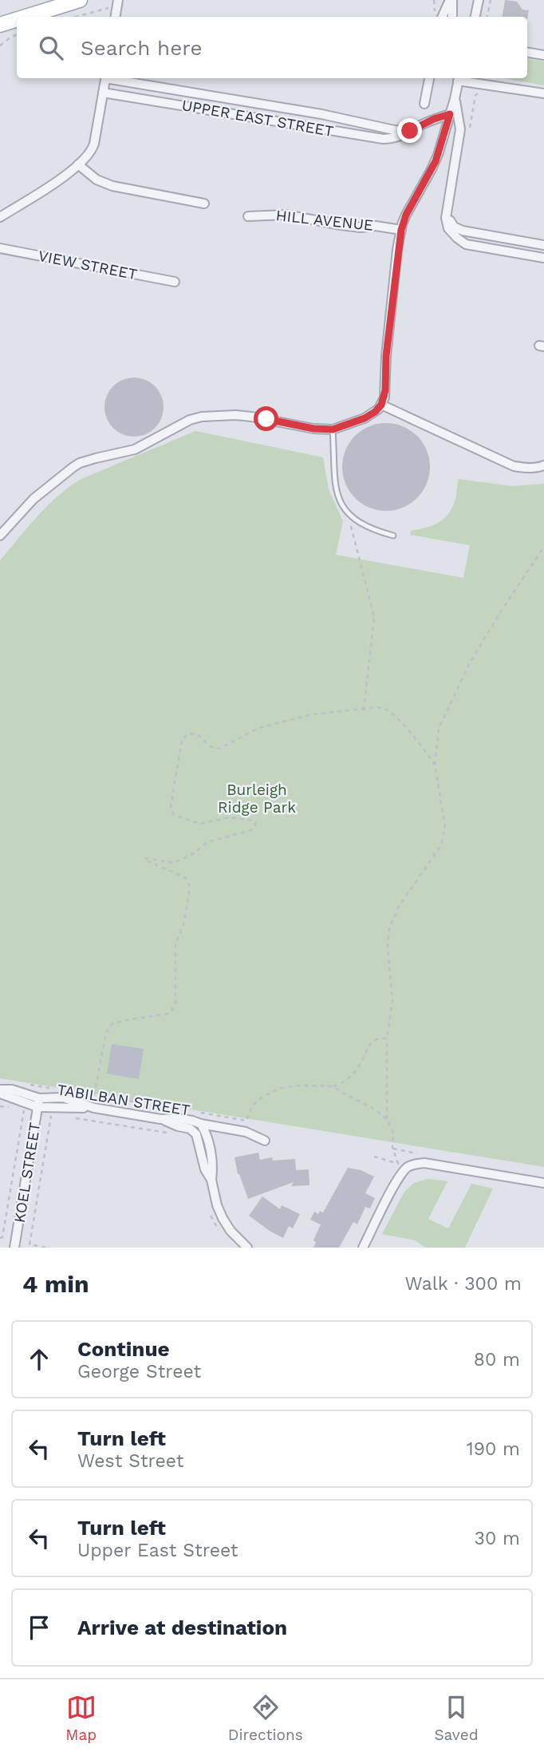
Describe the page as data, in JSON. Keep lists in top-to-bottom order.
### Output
{
  "streets": {
    "street": [
      "UPPER EAST STREET",
      "HILL AVENUE",
      "VIEW STREET",
      "TABILBAN STREET",
      "KOEL STREET"
    ]
  },
  "crossings": [
    ["TABILBAN STREET", "KOEL STREET"]
  ],
  "parks": ["Burleigh Ridge Park"],
  "page": {
    "search": "Search here",
    "heading": ["4 min", "Walk · 300 m"],
    "list": [
      ["Continue", "George Street", "80 m"],
      ["Turn left", "West Street", "190 m"],
      ["Turn left", "Upper East Street", "30 m"],
      "Arrive at destination"
    ],
    "nav": ["Map", "Directions", "Saved"]
  }
}
